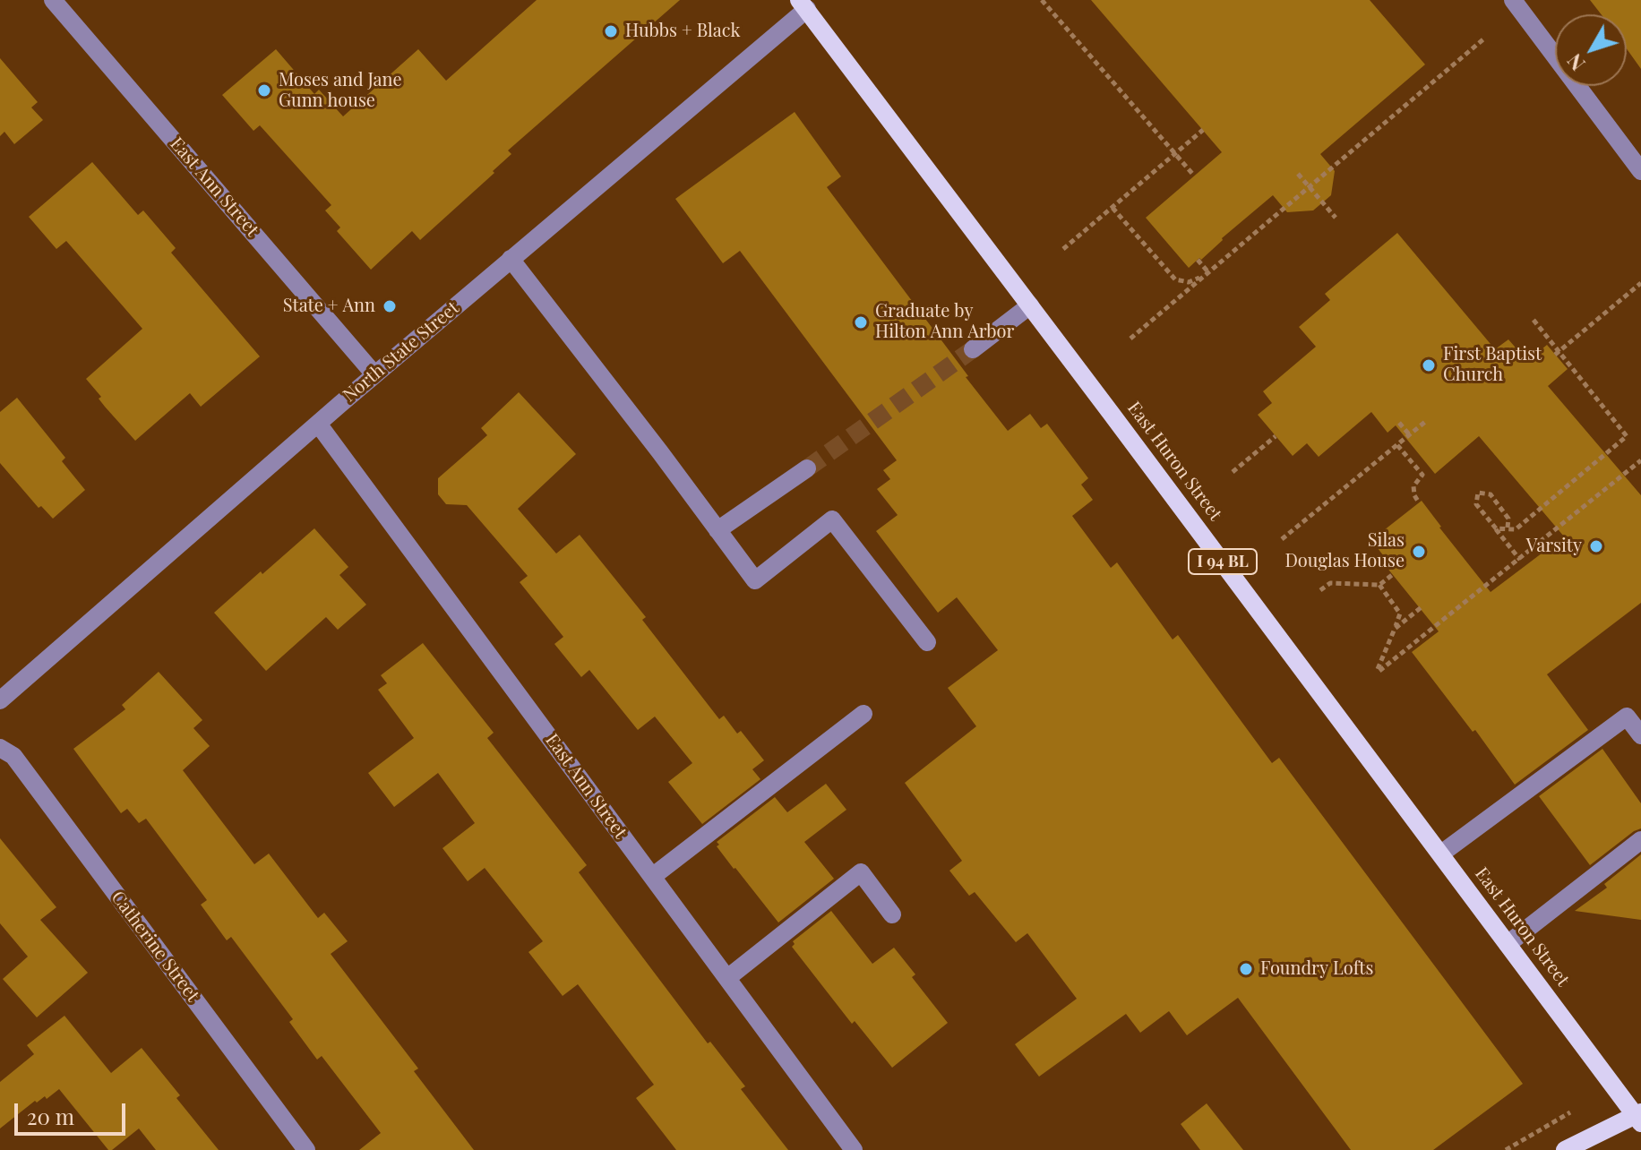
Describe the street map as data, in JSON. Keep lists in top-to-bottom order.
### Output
{
  "streets": {
    "main road": ["East Huron Street", "I 94 BL"],
    "street": ["East Ann Street", "North State Street", "Catherine Street"]
  },
  "crossings": [
    ["East Ann Street", "North State Street"],
    ["North State Street", "East Huron Street"]
  ],
  "places": [
    "Hubbs + Black",
    "Moses and Jane Gunn house",
    "State + Ann",
    "Graduate by Hilton Ann Arbor",
    "First Baptist Church",
    "Varsity",
    "Silas Douglas House",
    "Foundry Lofts"
  ],
  "scale_bar": "20 m",
  "north": "bottom left"
}
